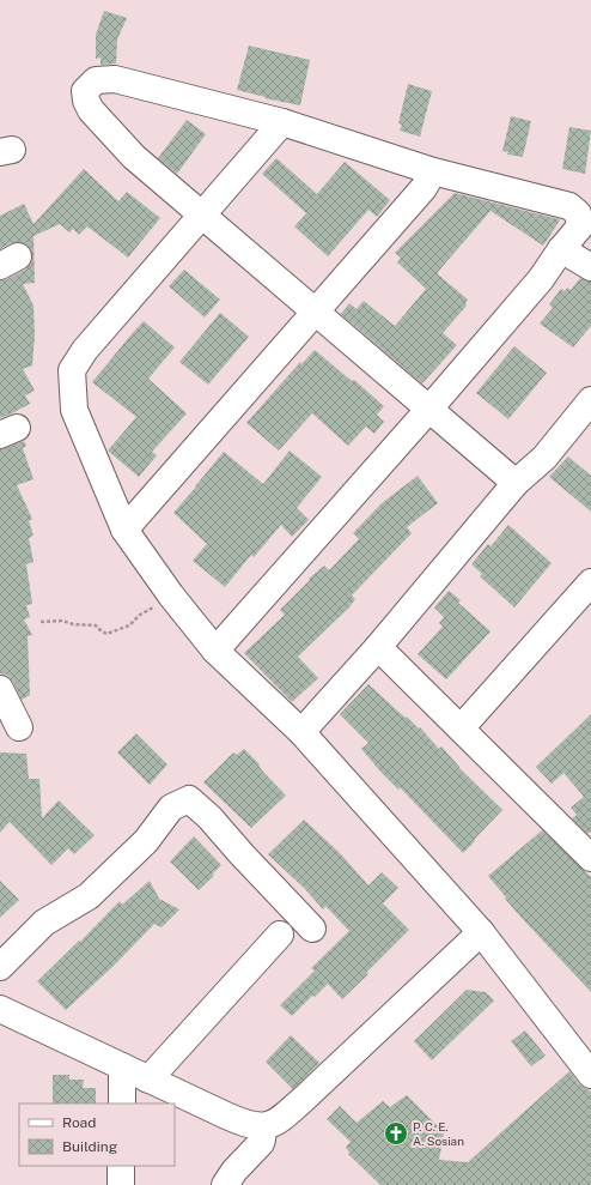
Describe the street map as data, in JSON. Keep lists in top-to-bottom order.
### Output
{
  "places": {
    "church": ["P. C. E. A. Sosian"]
  },
  "legend": ["Road", "Building"]
}
